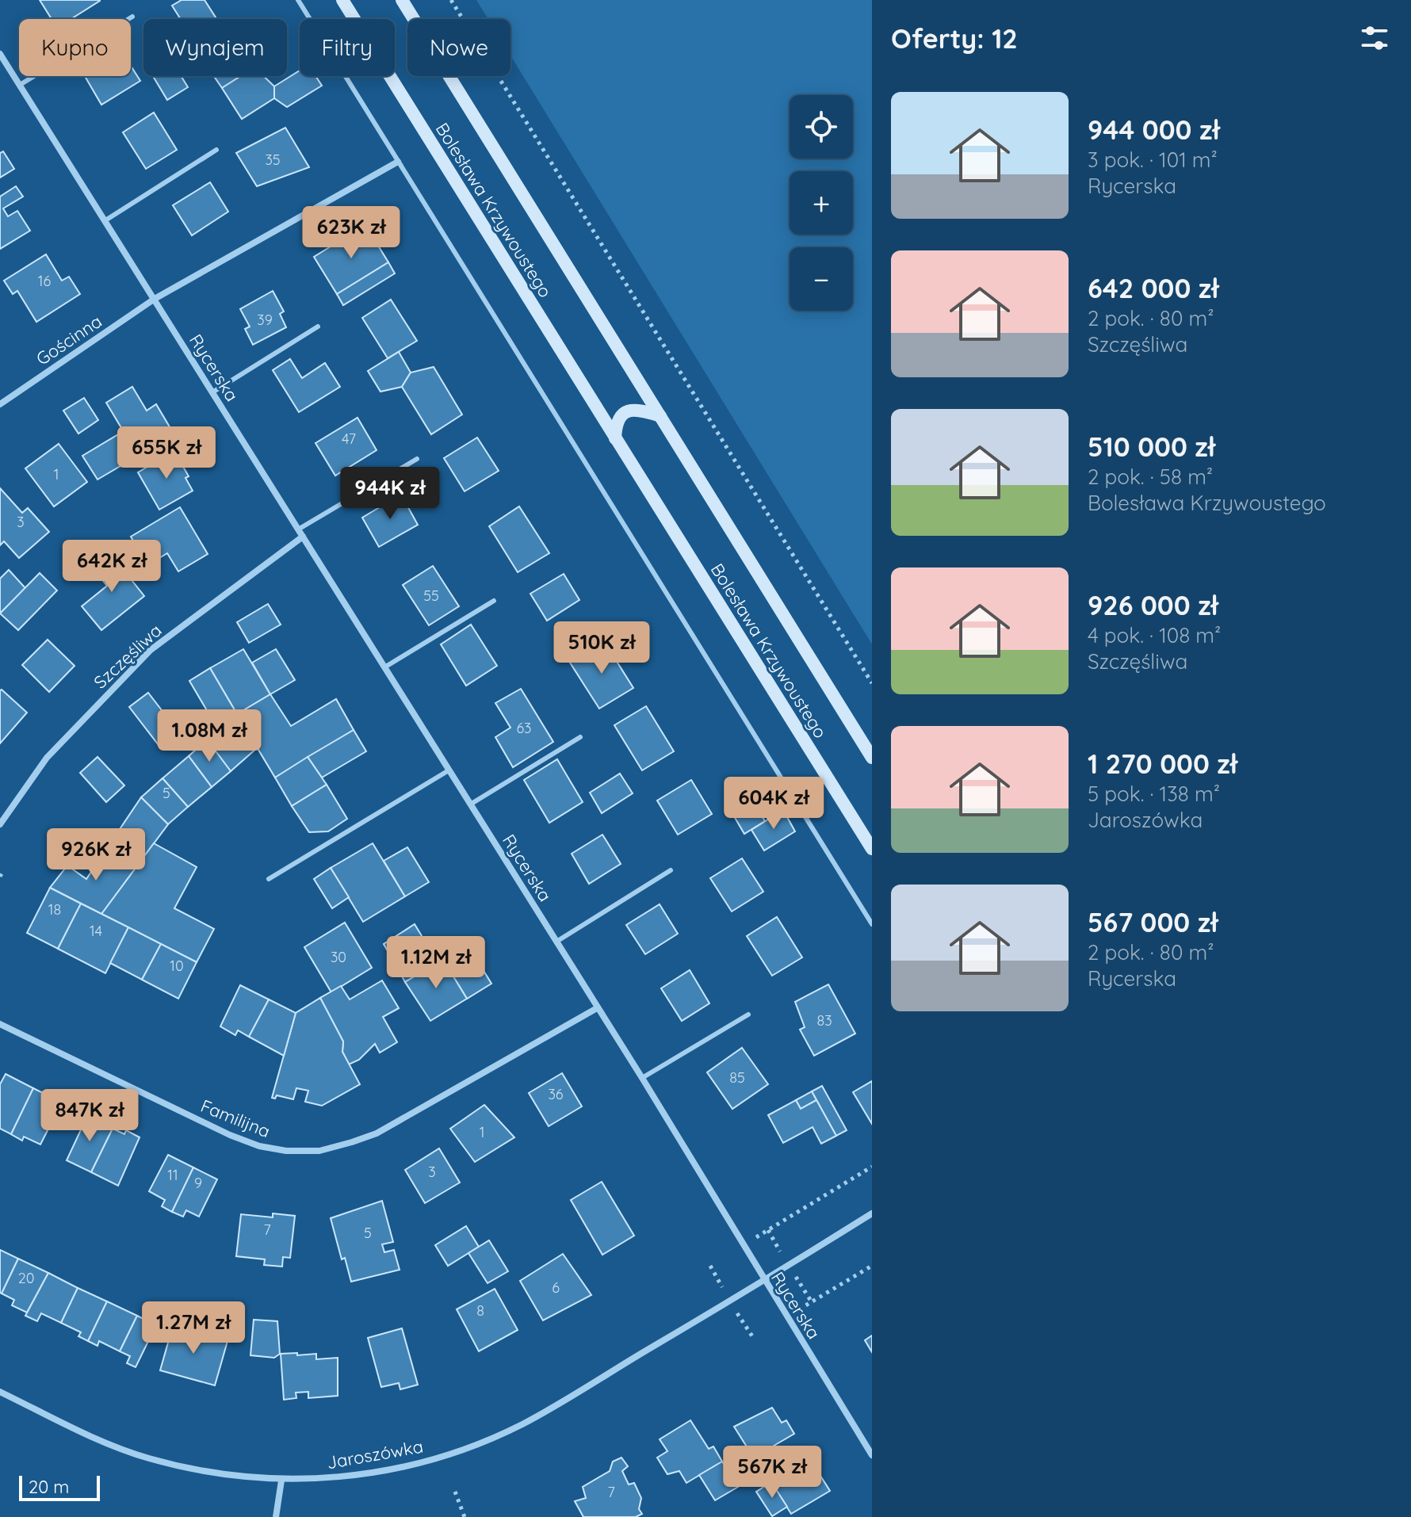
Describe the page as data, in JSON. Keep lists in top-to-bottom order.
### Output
{
  "streets": {
    "main road": ["Bolesława Krzywoustego"],
    "street": [
      "Gościnna",
      "Rycerska",
      "Szczęśliwa",
      "Familijna",
      "Jaroszówka"
    ]
  },
  "crossings": [
    ["Gościnna", "Rycerska"],
    ["Rycerska", "Szczęśliwa"],
    ["Rycerska", "Familijna"],
    ["Rycerska", "Jaroszówka"]
  ],
  "house_numbers": [
    "35",
    "16",
    "39",
    "47",
    "1",
    "3",
    "55",
    "63",
    "5",
    "18",
    "14",
    "30",
    "10",
    "83",
    "85",
    "36",
    "1",
    "3",
    "11",
    "9",
    "7",
    "5",
    "20",
    "6",
    "8",
    "7"
  ],
  "scale_bar": "20 m",
  "page": {
    "heading": "Oferty: 12",
    "chip": [
      "Kupno",
      "Wynajem",
      "Filtry",
      "Nowe"
    ],
    "list": [
      {
        "name": "944 000 zł",
        "note": "3 pok. · 101 m² · Rycerska"
      },
      {
        "name": "642 000 zł",
        "note": "2 pok. · 80 m² · Szczęśliwa"
      },
      {
        "name": "510 000 zł",
        "note": "2 pok. · 58 m² · Bolesława Krzywoustego"
      },
      {
        "name": "926 000 zł",
        "note": "4 pok. · 108 m² · Szczęśliwa"
      },
      {
        "name": "1 270 000 zł",
        "note": "5 pok. · 138 m² · Jaroszówka"
      },
      {
        "name": "567 000 zł",
        "note": "2 pok. · 80 m² · Rycerska"
      }
    ],
    "map_buttons": ["+", "−"],
    "price": [
      "623K zł",
      "655K zł",
      "944K zł",
      "642K zł",
      "510K zł",
      "1.08M zł",
      "604K zł",
      "926K zł",
      "1.12M zł",
      "847K zł",
      "1.27M zł",
      "567K zł"
    ],
    "scale": "20 m"
  }
}
